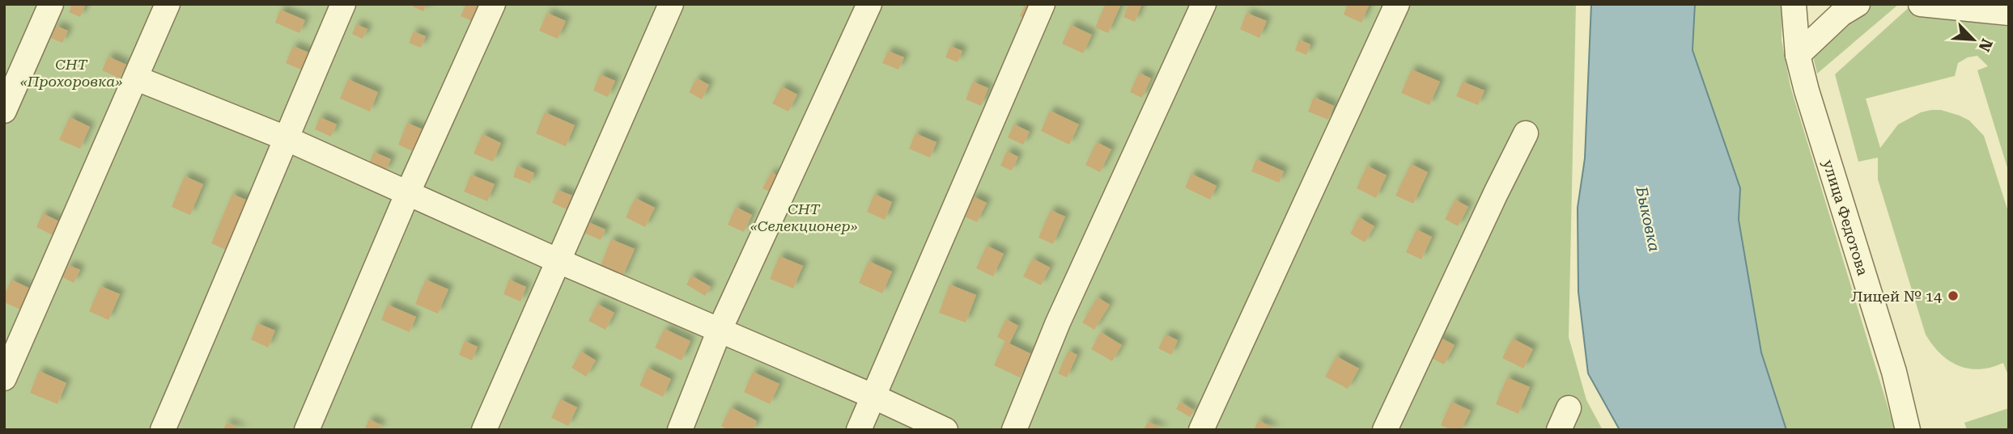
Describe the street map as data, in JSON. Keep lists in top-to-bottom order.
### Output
{
  "streets": {
    "street": ["улица Федотова"]
  },
  "water": ["Быковка"],
  "parks": ["СНТ «Прохоровка»", "СНТ «Селекционер»"],
  "places": ["Лицей № 14"],
  "north": "bottom right"
}
